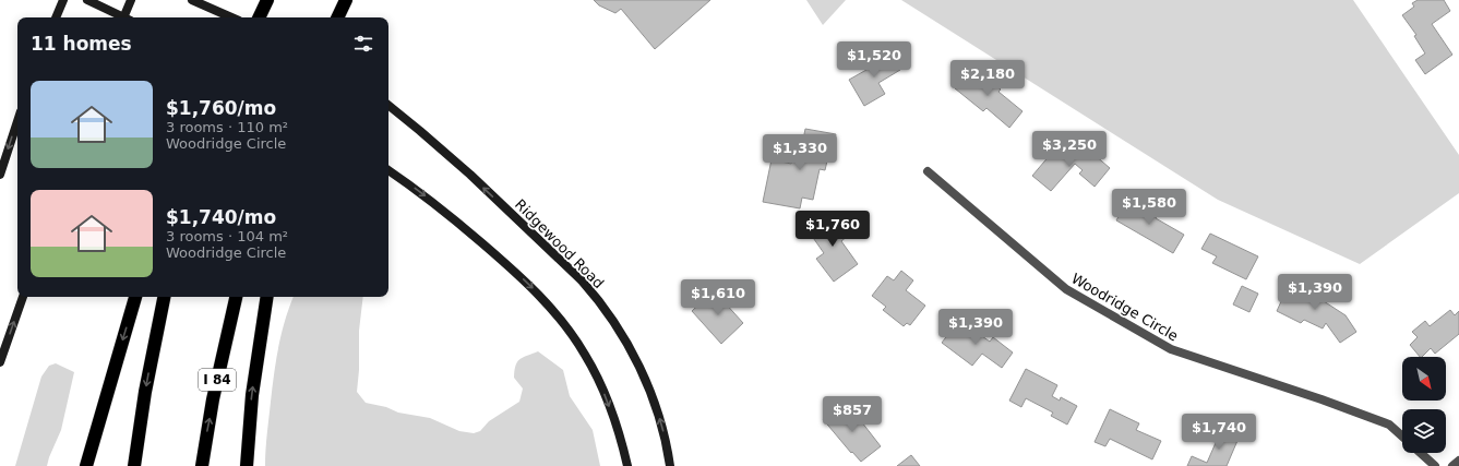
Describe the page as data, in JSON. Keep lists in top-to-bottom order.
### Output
{
  "streets": {
    "highway": ["I 84"],
    "main road": ["Ridgewood Road"],
    "street": ["Woodridge Circle"]
  },
  "north": "bottom right",
  "page": {
    "heading": "11 homes",
    "price": [
      "$1,520",
      "$2,180",
      "$3,250",
      "$1,330",
      "$1,580",
      "$1,760",
      "$1,390",
      "$1,610",
      "$1,390",
      "$857",
      "$1,740"
    ],
    "list": [
      {
        "name": "$1,760/mo",
        "note": "3 rooms · 110 m² · Woodridge Circle"
      },
      {
        "name": "$1,740/mo",
        "note": "3 rooms · 104 m² · Woodridge Circle"
      }
    ]
  }
}
